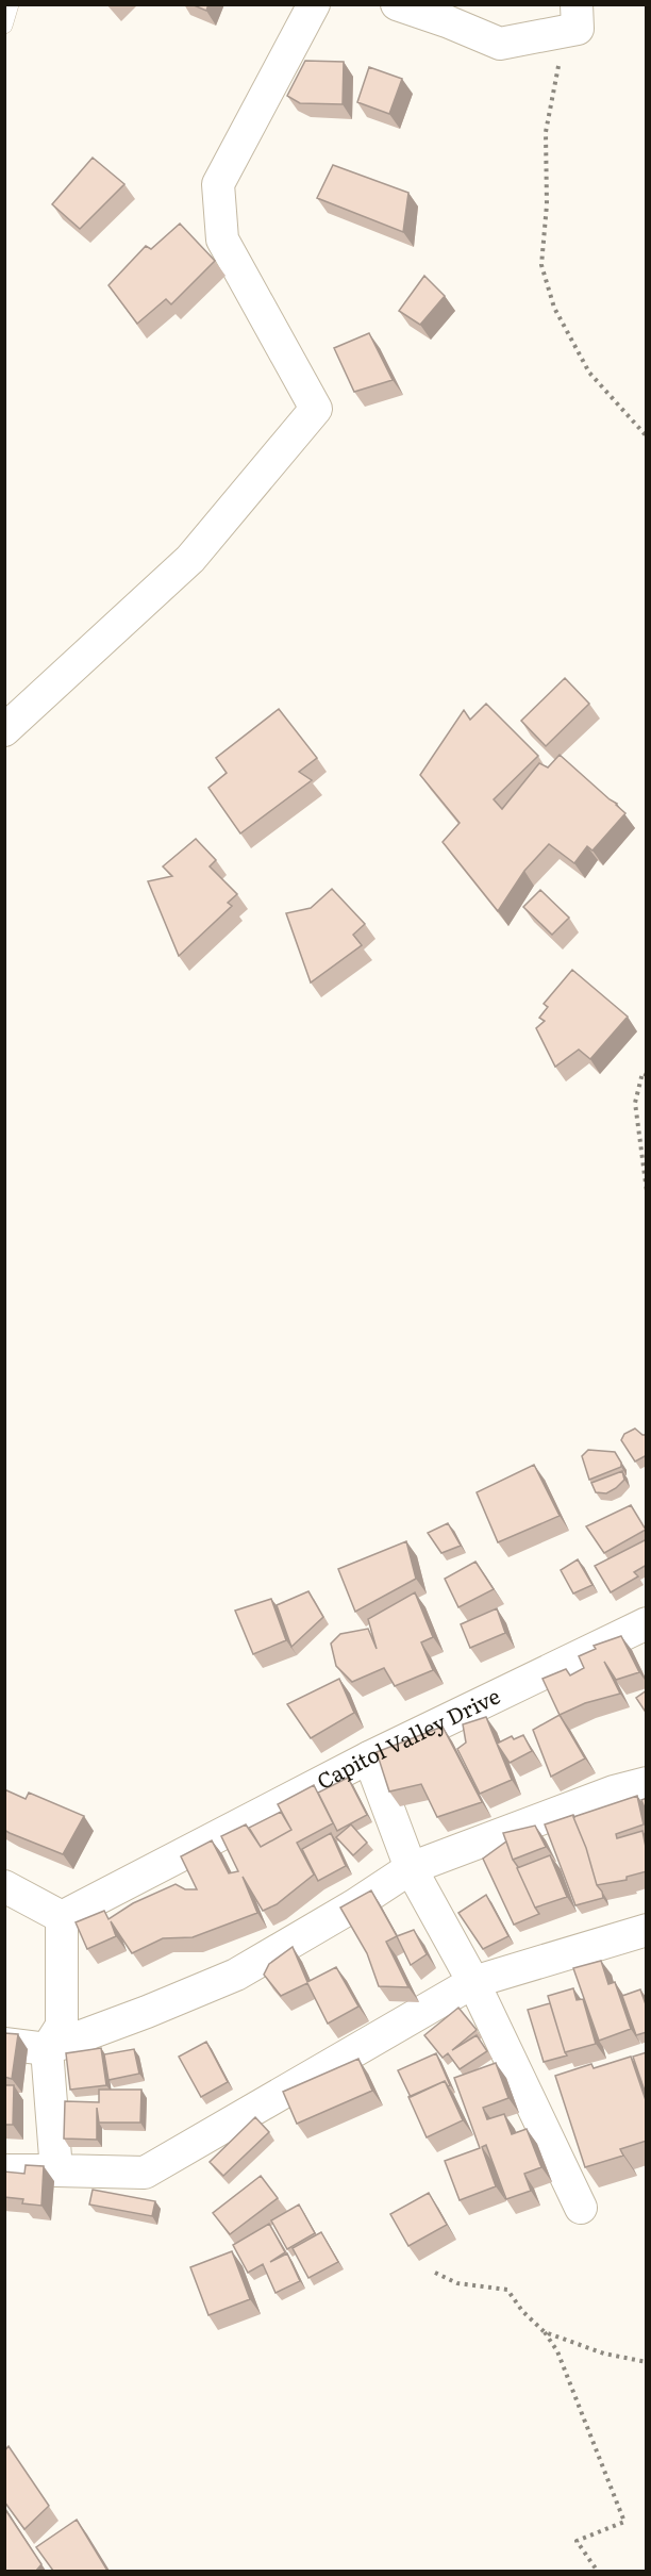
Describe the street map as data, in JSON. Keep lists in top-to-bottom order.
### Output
{
  "streets": {
    "street": ["Capitol Valley Drive"]
  }
}
